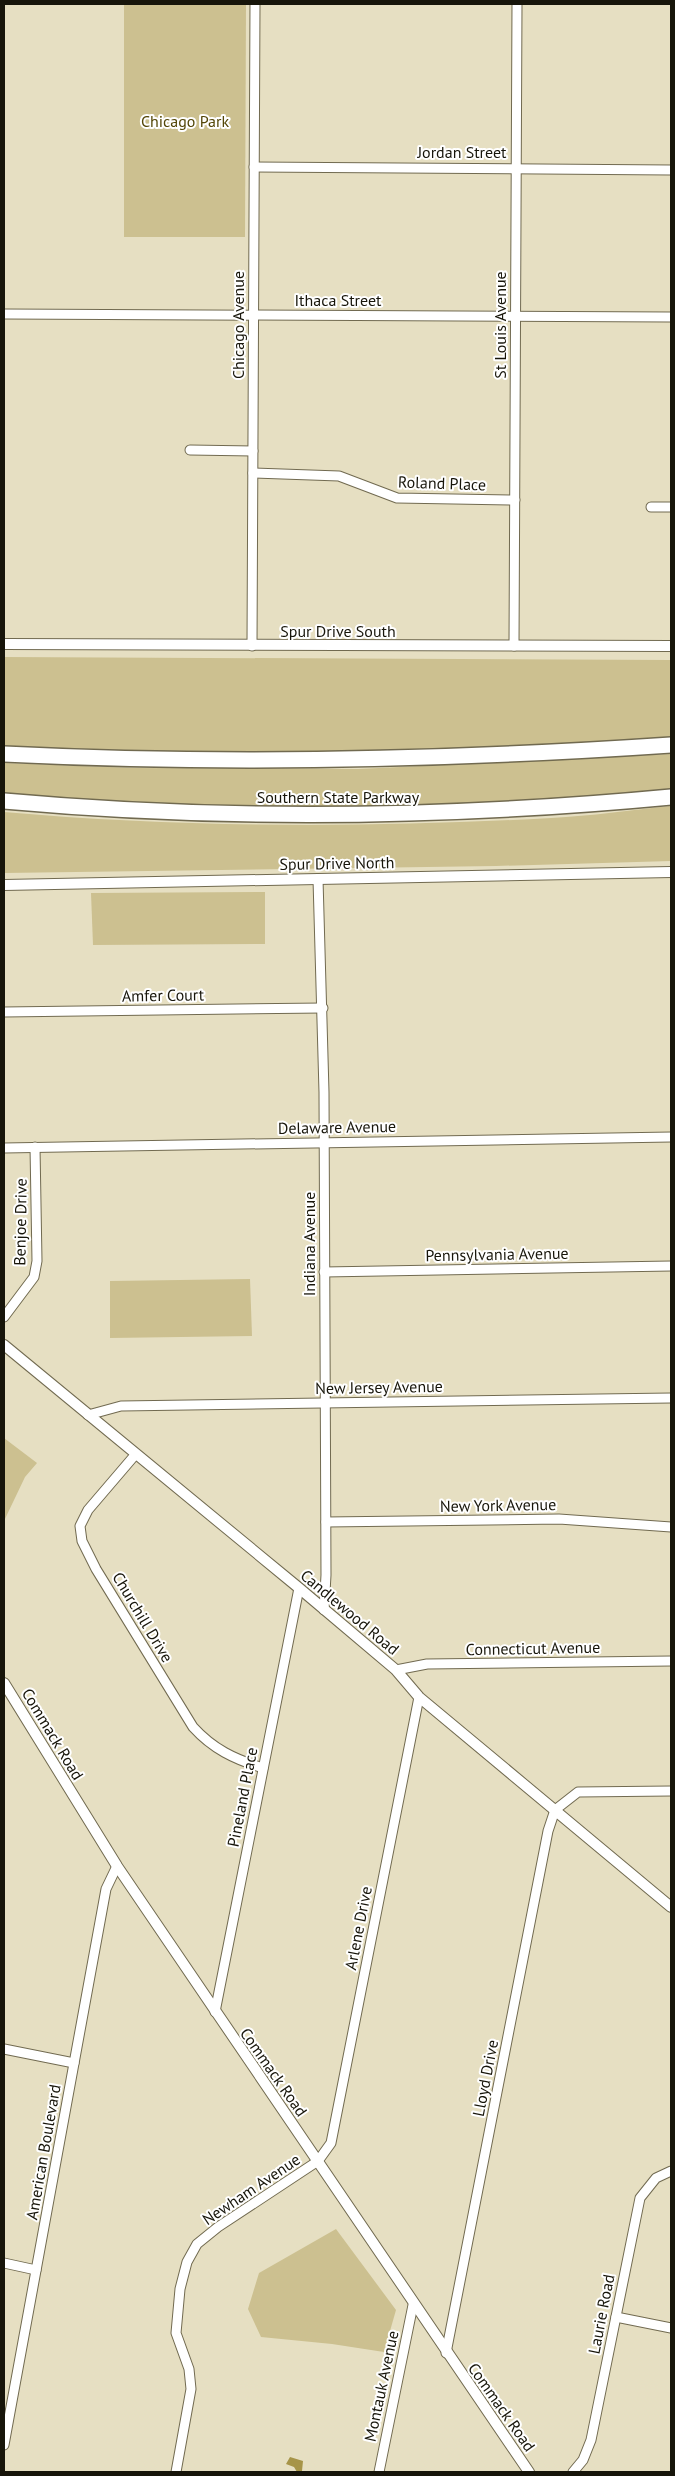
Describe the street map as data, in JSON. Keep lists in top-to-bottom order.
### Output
{
  "streets": {
    "highway": ["Southern State Parkway"],
    "street": [
      "Jordan Street",
      "Ithaca Street",
      "Chicago Avenue",
      "St Louis Avenue",
      "Roland Place",
      "Spur Drive South",
      "Spur Drive North",
      "Amfer Court",
      "Delaware Avenue",
      "Benjoe Drive",
      "Indiana Avenue",
      "Pennsylvania Avenue",
      "New Jersey Avenue",
      "New York Avenue",
      "Candlewood Road",
      "Churchill Drive",
      "Connecticut Avenue",
      "Commack Road",
      "Pineland Place",
      "Arlene Drive",
      "Lloyd Drive",
      "American Boulevard",
      "Newham Avenue",
      "Laurie Road",
      "Montauk Avenue"
    ]
  },
  "crossings": [
    ["Jordan Street", "Chicago Avenue"],
    ["Jordan Street", "St Louis Avenue"],
    ["Ithaca Street", "Chicago Avenue"],
    ["Ithaca Street", "St Louis Avenue"],
    ["Chicago Avenue", "Roland Place"],
    ["Chicago Avenue", "Spur Drive South"],
    ["St Louis Avenue", "Roland Place"],
    ["St Louis Avenue", "Spur Drive South"],
    ["Spur Drive North", "Indiana Avenue"],
    ["Amfer Court", "Indiana Avenue"],
    ["Delaware Avenue", "Benjoe Drive"],
    ["Delaware Avenue", "Indiana Avenue"],
    ["Indiana Avenue", "Pennsylvania Avenue"],
    ["Indiana Avenue", "New Jersey Avenue"],
    ["Indiana Avenue", "New York Avenue"],
    ["Indiana Avenue", "Candlewood Road"],
    ["New Jersey Avenue", "Candlewood Road"],
    ["Candlewood Road", "Churchill Drive"],
    ["Candlewood Road", "Connecticut Avenue"],
    ["Candlewood Road", "Pineland Place"],
    ["Candlewood Road", "Arlene Drive"],
    ["Candlewood Road", "Lloyd Drive"],
    ["Churchill Drive", "Pineland Place"],
    ["Commack Road", "Pineland Place"],
    ["Commack Road", "Arlene Drive"],
    ["Commack Road", "Lloyd Drive"],
    ["Commack Road", "American Boulevard"],
    ["Commack Road", "Newham Avenue"],
    ["Commack Road", "Montauk Avenue"],
    ["Arlene Drive", "Newham Avenue"]
  ],
  "parks": ["Chicago Park"]
}
